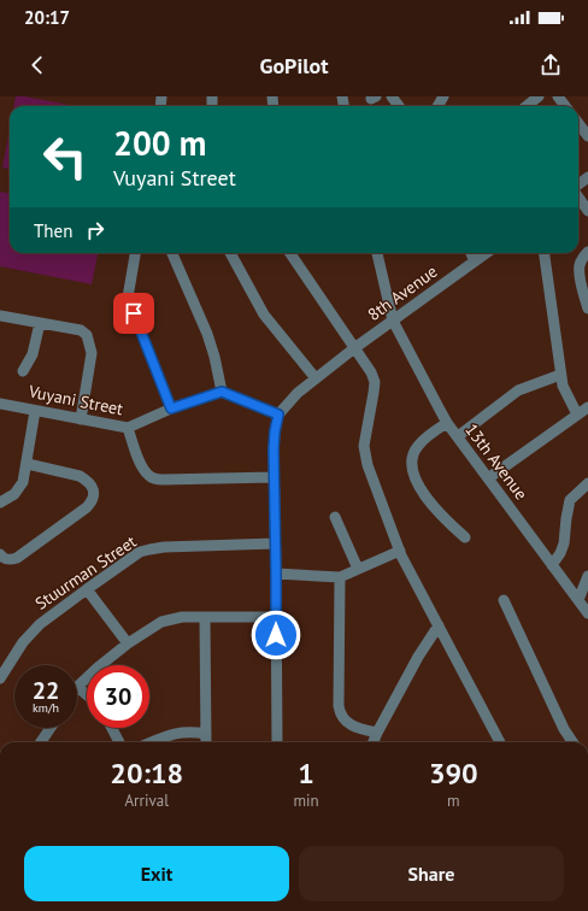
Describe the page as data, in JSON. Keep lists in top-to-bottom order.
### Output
{
  "streets": {
    "street": [
      "8th Avenue",
      "Vuyani Street",
      "13th Avenue",
      "Stuurman Street"
    ]
  },
  "crossings": [
    ["8th Avenue", "13th Avenue"]
  ],
  "page": {
    "status": "20:17",
    "header": "GoPilot",
    "turn": ["200 m", "Vuyani Street"],
    "then": "Then",
    "speed": "22 km/h",
    "limit": "30",
    "eta": [
      "20:18",
      "Arrival",
      "1",
      "min",
      "390",
      "m"
    ],
    "buttons": ["Exit", "Share"]
  }
}
